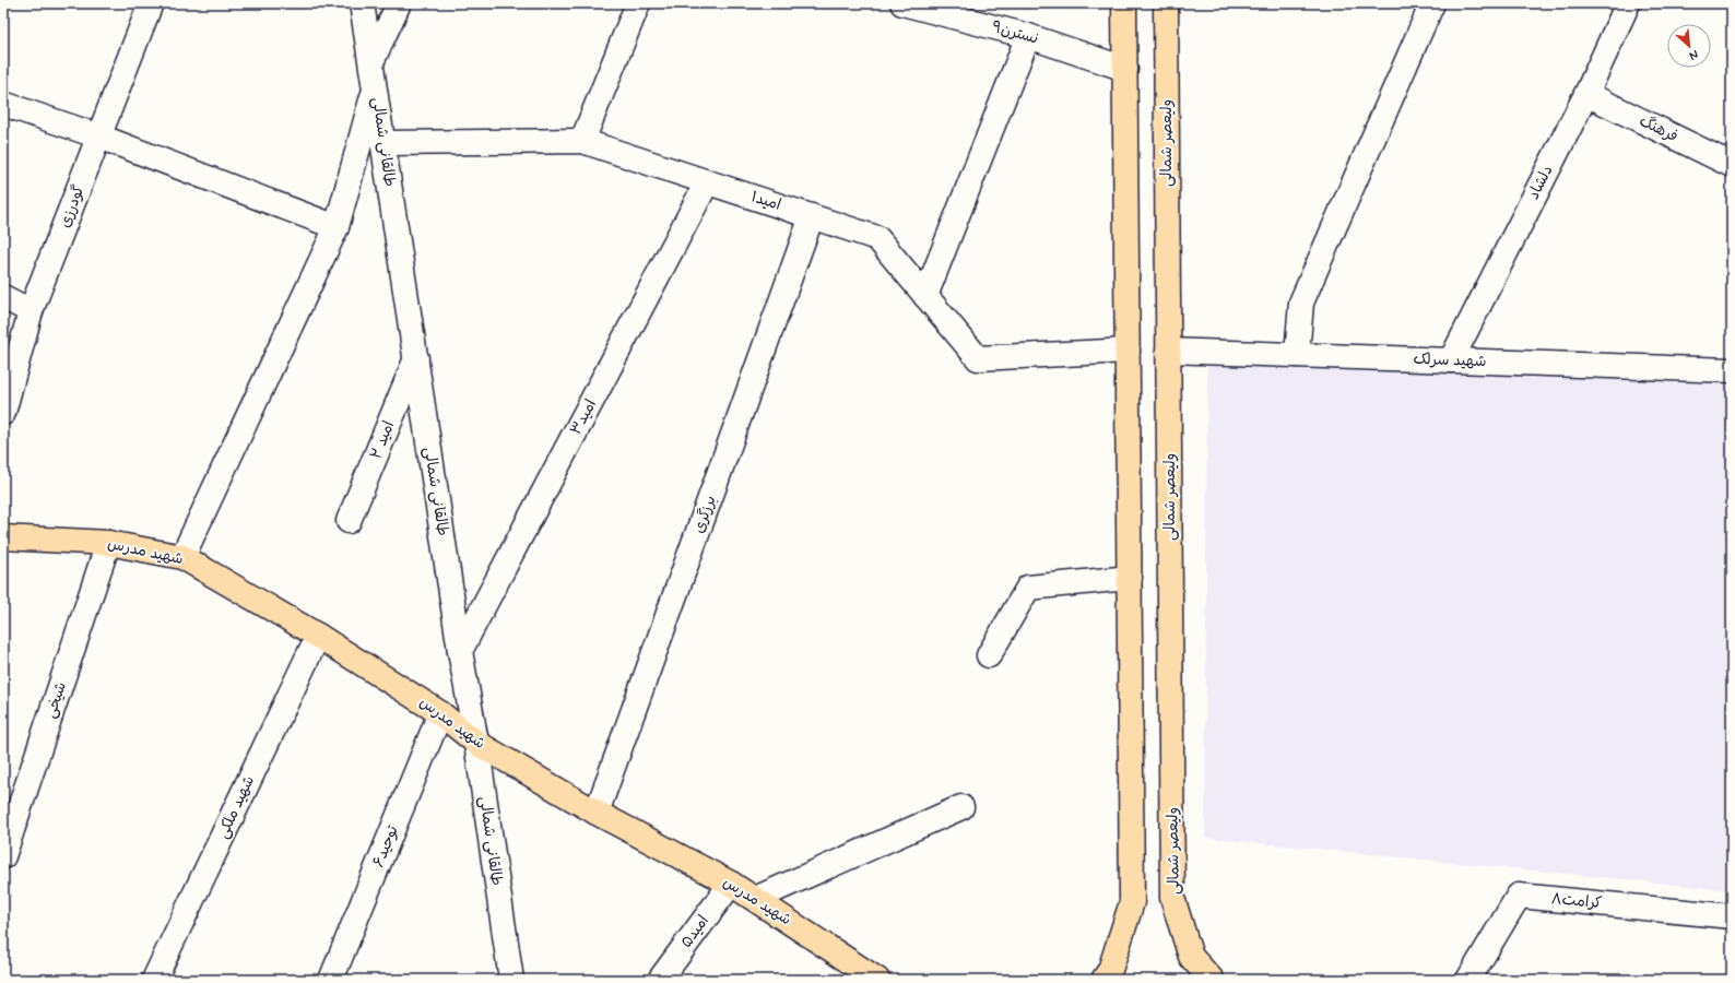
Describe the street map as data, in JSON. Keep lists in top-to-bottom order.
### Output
{
  "streets": {
    "main road": ["ولیعصر شمالی", "شهید مدرس"],
    "street": [
      "نسترن۹",
      "فرهنگ",
      "طالقانی شمالی",
      "دلشاد",
      "امید۱",
      "گودرزی",
      "شهید سرلک",
      "امید۳",
      "امید ۲",
      "برزگری",
      "شیخی",
      "شهید ملکی",
      "توحید۶",
      "کرامت۸",
      "امید۵"
    ]
  },
  "crossings": [
    ["فرهنگ", "دلشاد"],
    ["طالقانی شمالی", "امید۱"],
    ["طالقانی شمالی", "امید۳"],
    ["طالقانی شمالی", "امید ۲"],
    ["طالقانی شمالی", "شهید مدرس"],
    ["ولیعصر شمالی", "شهید سرلک"],
    ["دلشاد", "شهید سرلک"],
    ["امید۱", "امید۳"],
    ["امید۱", "برزگری"],
    ["برزگری", "شهید مدرس"],
    ["شهید مدرس", "شیخی"],
    ["شهید مدرس", "شهید ملکی"],
    ["شهید مدرس", "توحید۶"],
    ["شهید مدرس", "امید۵"]
  ],
  "north": "bottom right"
}
